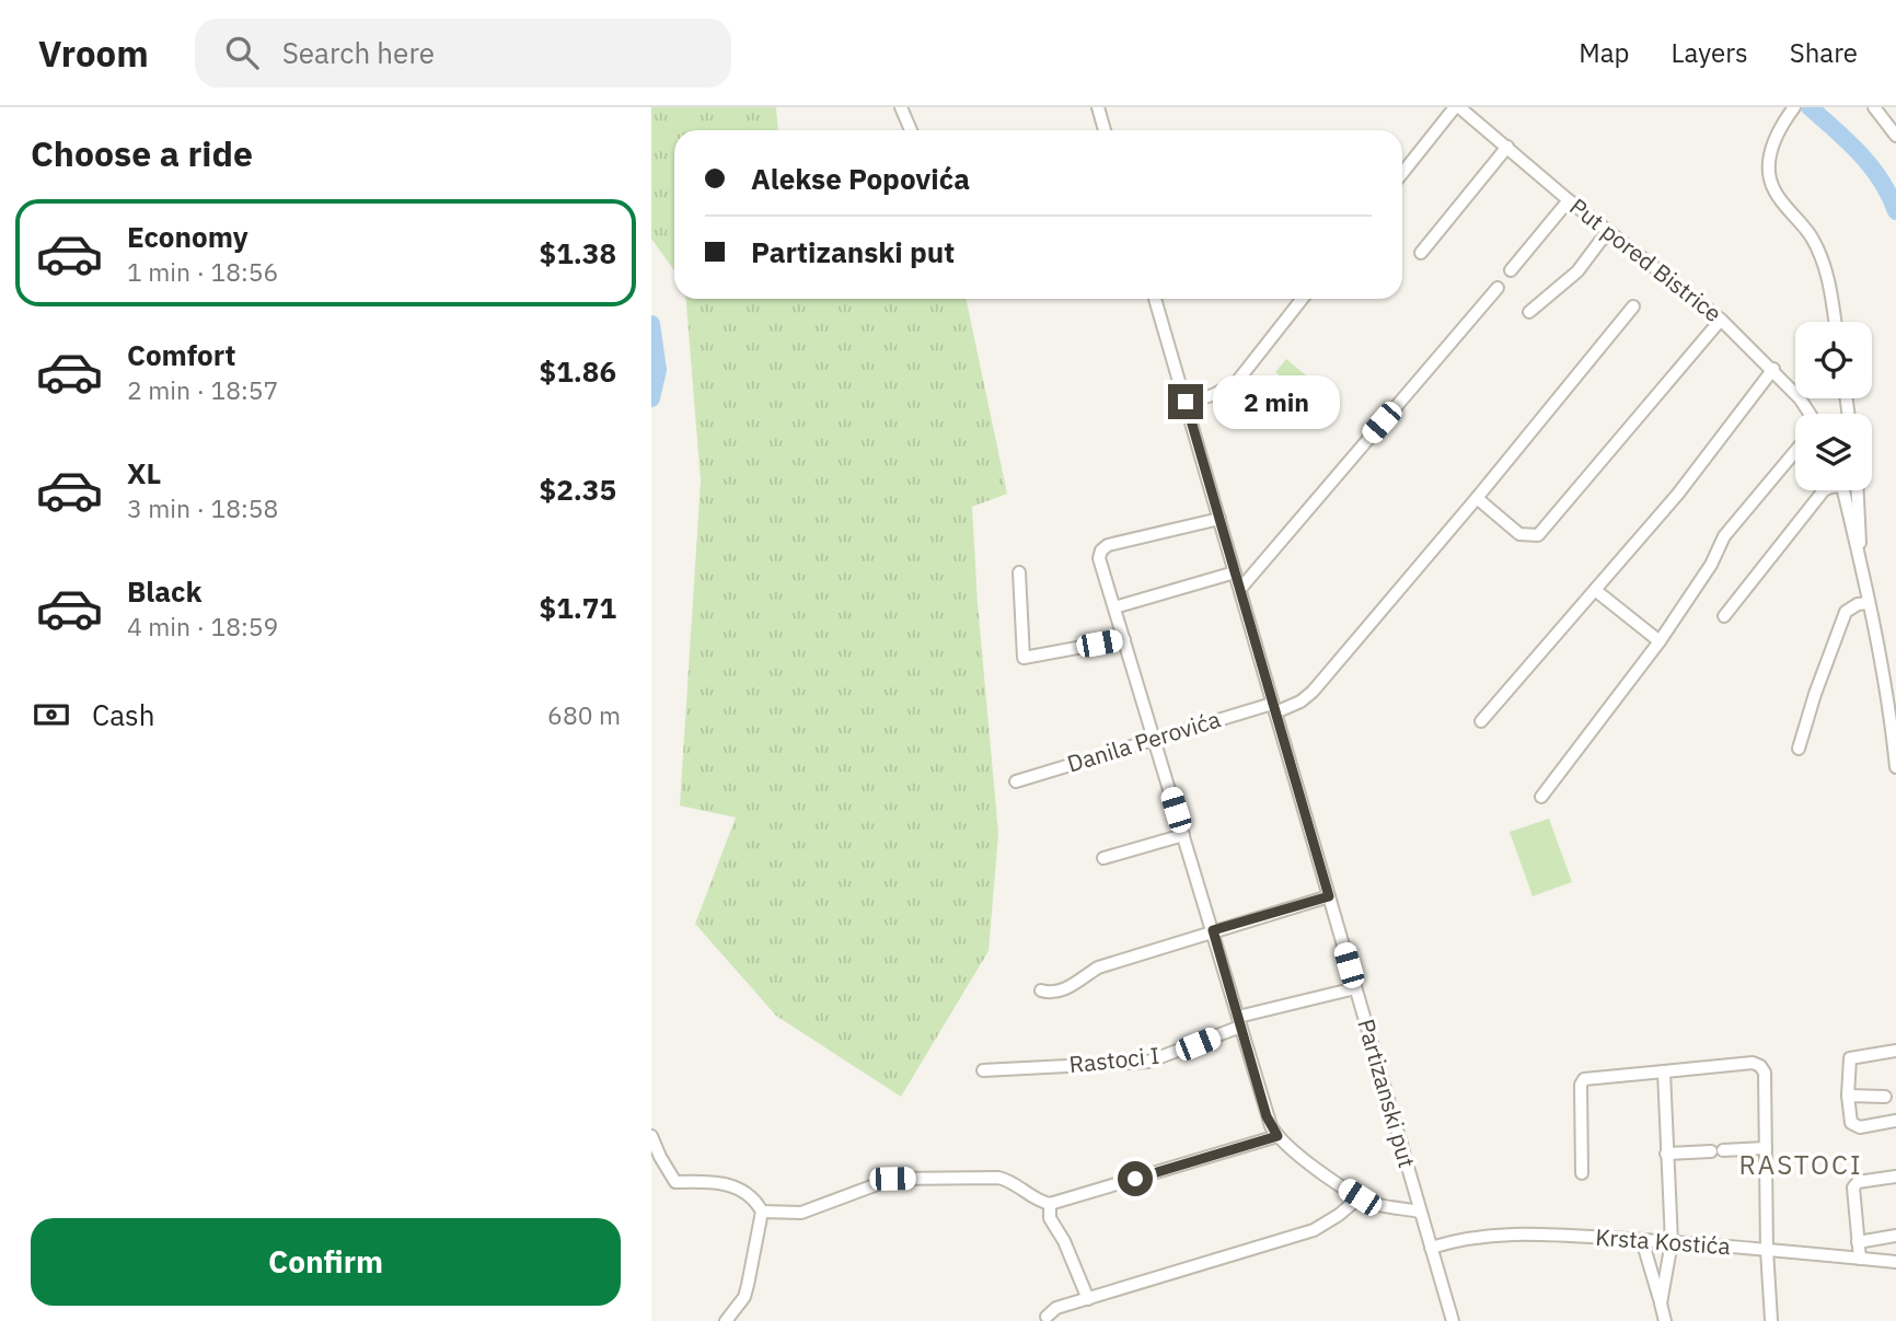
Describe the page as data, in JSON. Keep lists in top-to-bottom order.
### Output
{
  "streets": {
    "street": [
      "Put pored Bistrice",
      "Danila Perovića",
      "Rastoci I",
      "Partizanski put",
      "Krsta Kostića"
    ]
  },
  "crossings": [
    ["Danila Perovića", "Partizanski put"],
    ["Rastoci I", "Partizanski put"],
    ["Partizanski put", "Krsta Kostića"]
  ],
  "districts": ["RASTOCI"],
  "page": {
    "header": "Vroom",
    "search": "Search here",
    "nav": ["Map", "Layers", "Share"],
    "heading": "Choose a ride",
    "banner": ["Alekse Popovića", "Partizanski put"],
    "list": [
      {
        "name": "Economy",
        "note": "1 min · 18:56",
        "value": "$1.38"
      },
      {
        "name": "Comfort",
        "note": "2 min · 18:57",
        "value": "$1.86"
      },
      {
        "name": "XL",
        "note": "3 min · 18:58",
        "value": "$2.35"
      },
      {
        "name": "Black",
        "note": "4 min · 18:59",
        "value": "$1.71"
      }
    ],
    "bubble": "2 min",
    "pay": ["Cash", "680 m"],
    "buttons": "Confirm"
  }
}
